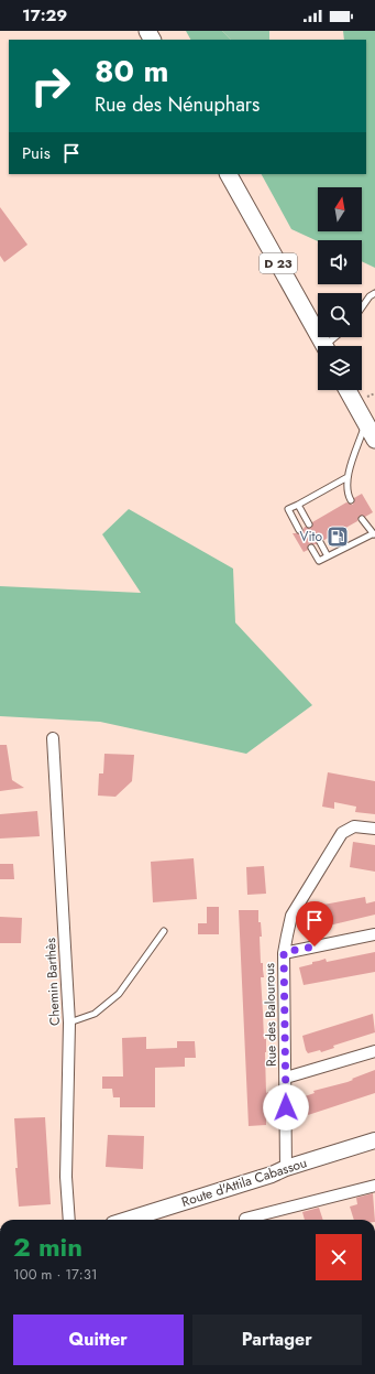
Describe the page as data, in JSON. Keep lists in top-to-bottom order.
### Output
{
  "streets": {
    "main road": ["D 23", "Route d'Attila Cabassou"],
    "street": ["Chemin Barthès", "Rue des Balourous"]
  },
  "crossings": [
    ["Rue des Balourous", "Route d'Attila Cabassou"]
  ],
  "places": {
    "fuel station": ["Vito"]
  },
  "north": "top",
  "page": {
    "status": "17:29",
    "turn": ["80 m", "Rue des Nénuphars"],
    "then": "Puis",
    "heading": ["2 min", "100 m · 17:31"],
    "buttons": ["Quitter", "Partager"]
  }
}
